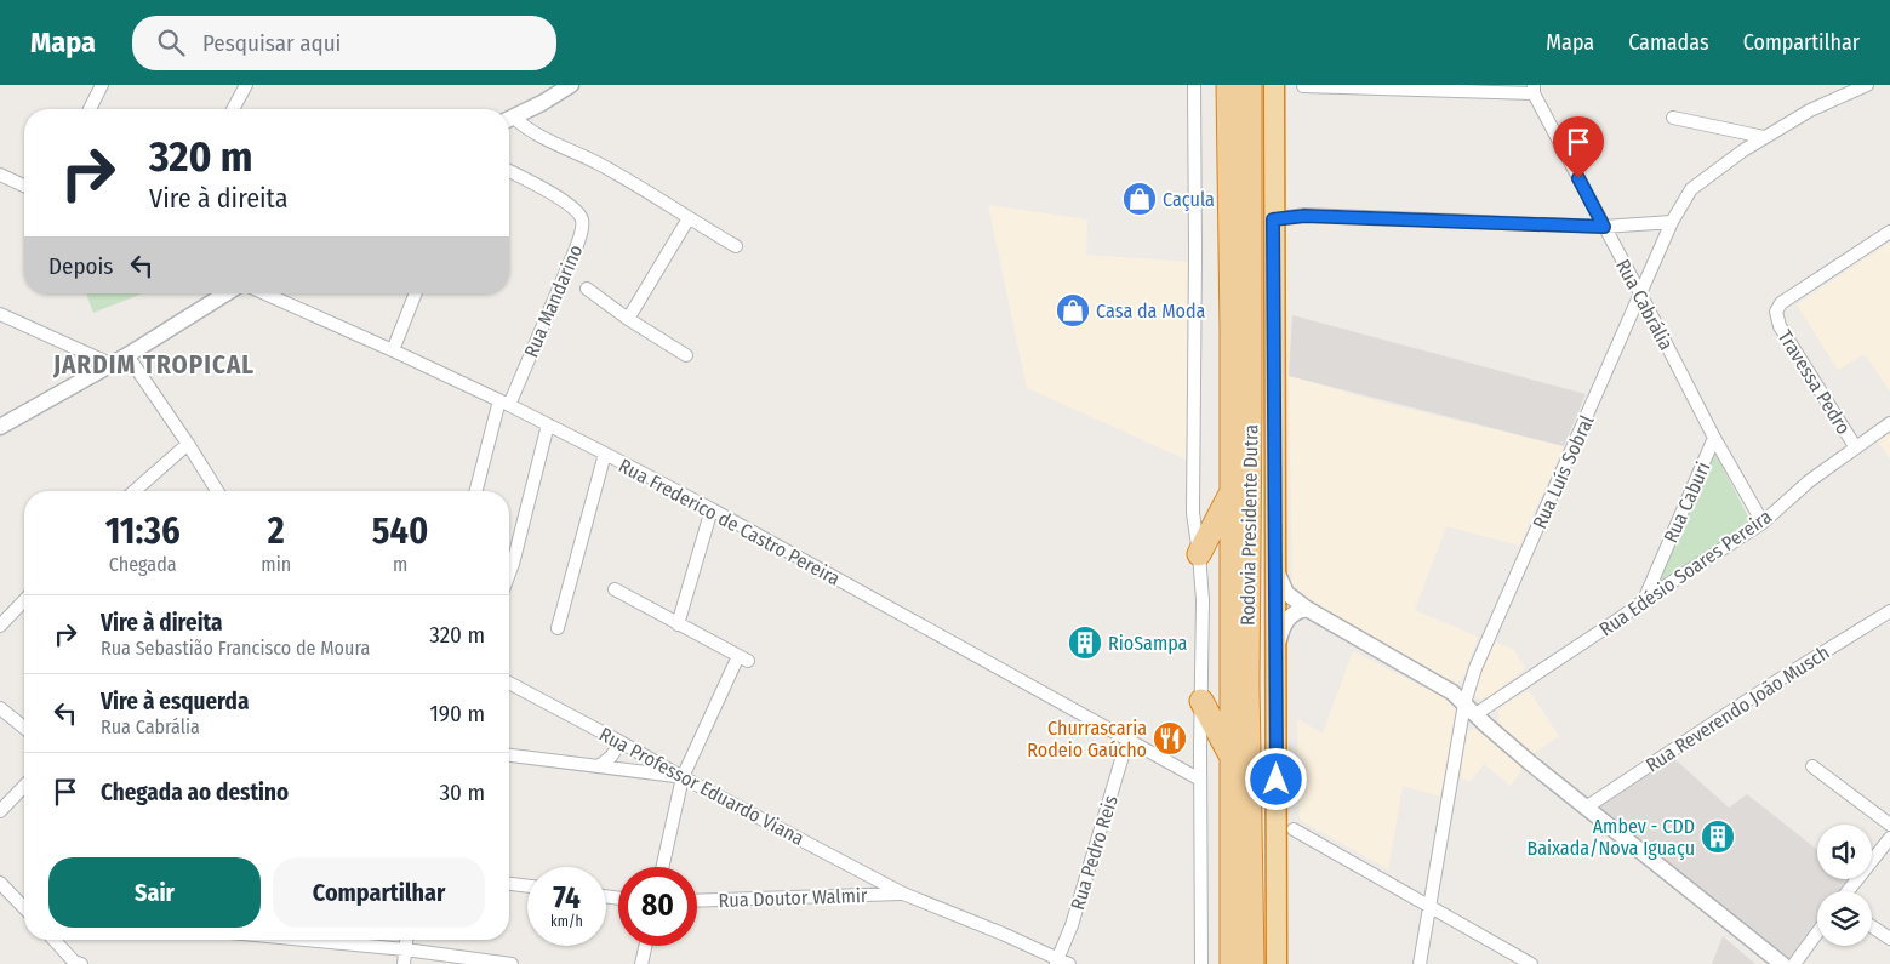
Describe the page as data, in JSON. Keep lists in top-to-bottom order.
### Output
{
  "streets": {
    "highway": ["Rodovia Presidente Dutra"],
    "street": [
      "Rua Mandarino",
      "Rua Cabrália",
      "Travessa Pedro",
      "Rua Luís Sobral",
      "Rua Caburi",
      "Rua Frederico de Castro Pereira",
      "Rua Edésio Soares Pereira",
      "Rua Reverendo João Musch",
      "Rua Professor Eduardo Viana",
      "Rua Pedro Reis",
      "Rua Doutor Walmir"
    ]
  },
  "crossings": [
    ["Rua Mandarino", "Rua Frederico de Castro Pereira"],
    ["Rua Cabrália", "Rua Luís Sobral"],
    ["Rua Cabrália", "Rua Caburi"],
    ["Rua Cabrália", "Rua Edésio Soares Pereira"],
    ["Travessa Pedro", "Rua Edésio Soares Pereira"],
    ["Rua Luís Sobral", "Rua Edésio Soares Pereira"],
    ["Rua Caburi", "Rua Edésio Soares Pereira"],
    ["Rua Frederico de Castro Pereira", "Rua Pedro Reis"],
    ["Rua Professor Eduardo Viana", "Rua Pedro Reis"],
    ["Rua Professor Eduardo Viana", "Rua Doutor Walmir"]
  ],
  "districts": ["JARDIM TROPICAL"],
  "places": {
    "shop": ["Caçula", "Casa da Moda"],
    "building": ["RioSampa", "Ambev - CDD Baixada/Nova Iguaçu"],
    "restaurant": ["Churrascaria Rodeio Gaúcho"]
  },
  "page": {
    "header": "Mapa",
    "search": "Pesquisar aqui",
    "nav": ["Mapa", "Camadas", "Compartilhar"],
    "turn": ["320 m", "Vire à direita"],
    "then": "Depois",
    "eta": [
      "11:36",
      "Chegada",
      "2",
      "min",
      "540",
      "m"
    ],
    "list": [
      {
        "name": "Vire à direita",
        "note": "Rua Sebastião Francisco de Moura",
        "value": "320 m"
      },
      {
        "name": "Vire à esquerda",
        "note": "Rua Cabrália",
        "value": "190 m"
      },
      {
        "name": "Chegada ao destino",
        "value": "30 m"
      }
    ],
    "buttons": ["Sair", "Compartilhar"],
    "speed": "74 km/h",
    "limit": "80"
  }
}
